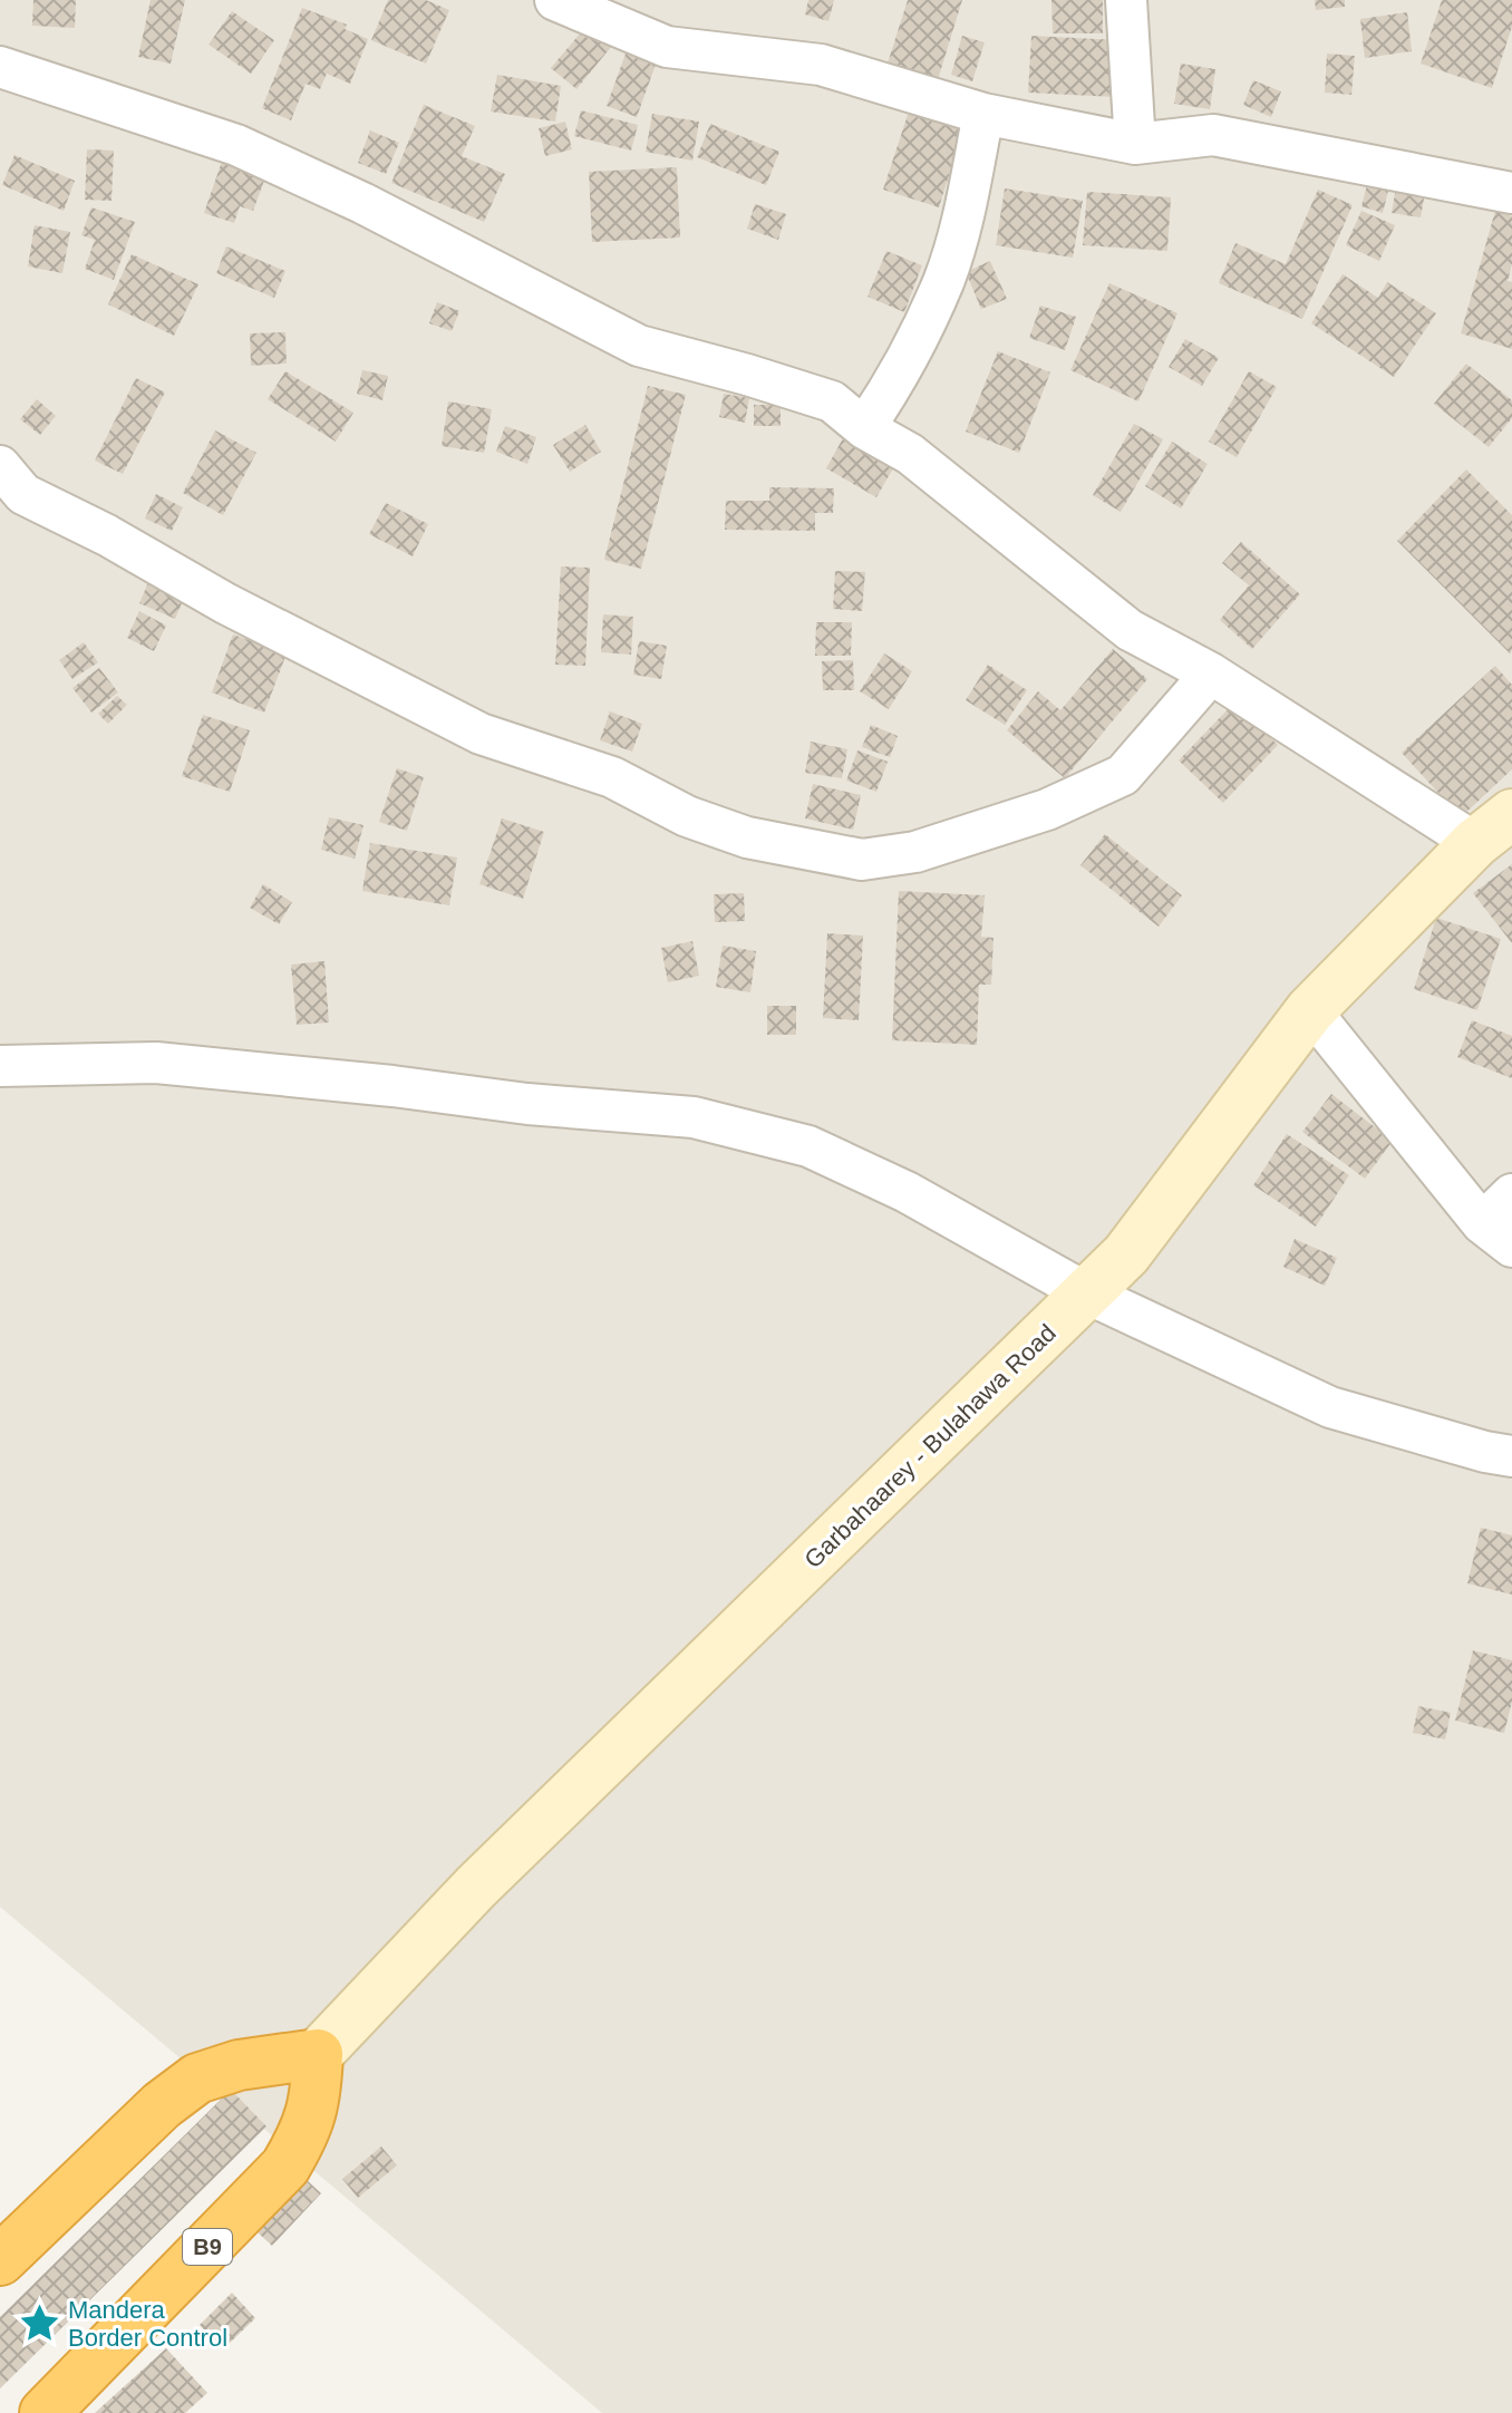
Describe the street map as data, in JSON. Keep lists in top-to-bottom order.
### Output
{
  "streets": {
    "highway": ["B9"],
    "main road": ["Garbahaarey - Bulahawa Road"]
  },
  "crossings": [
    ["Garbahaarey - Bulahawa Road", "B9"]
  ],
  "places": {
    "place": ["Mandera Border Control"]
  }
}
